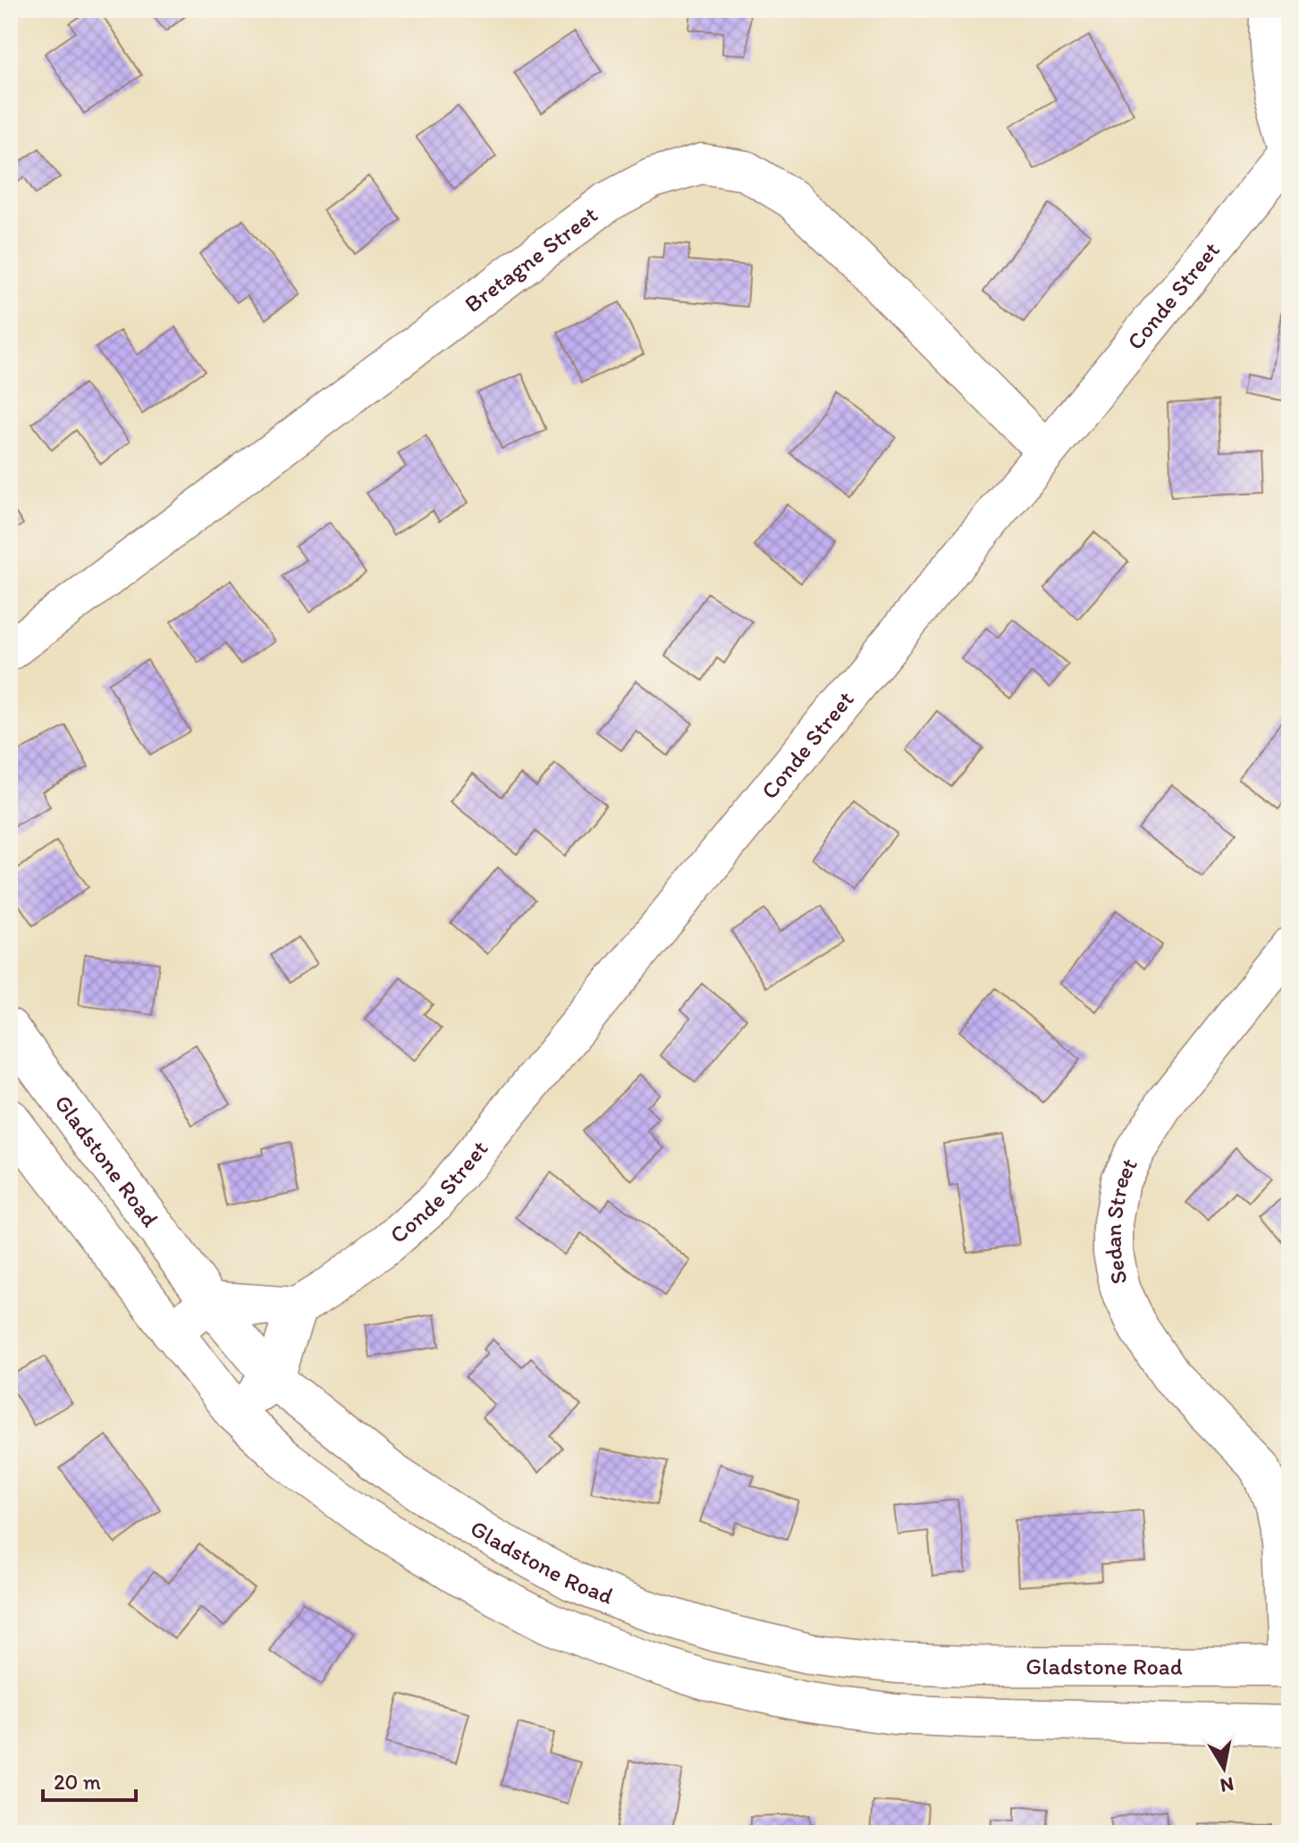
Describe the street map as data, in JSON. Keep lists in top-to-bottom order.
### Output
{
  "streets": {
    "street": [
      "Bretagne Street",
      "Conde Street",
      "Gladstone Road",
      "Sedan Street"
    ]
  },
  "crossings": [
    ["Bretagne Street", "Conde Street"],
    ["Gladstone Road", "Sedan Street"]
  ],
  "scale_bar": "20 m",
  "north": "bottom"
}
